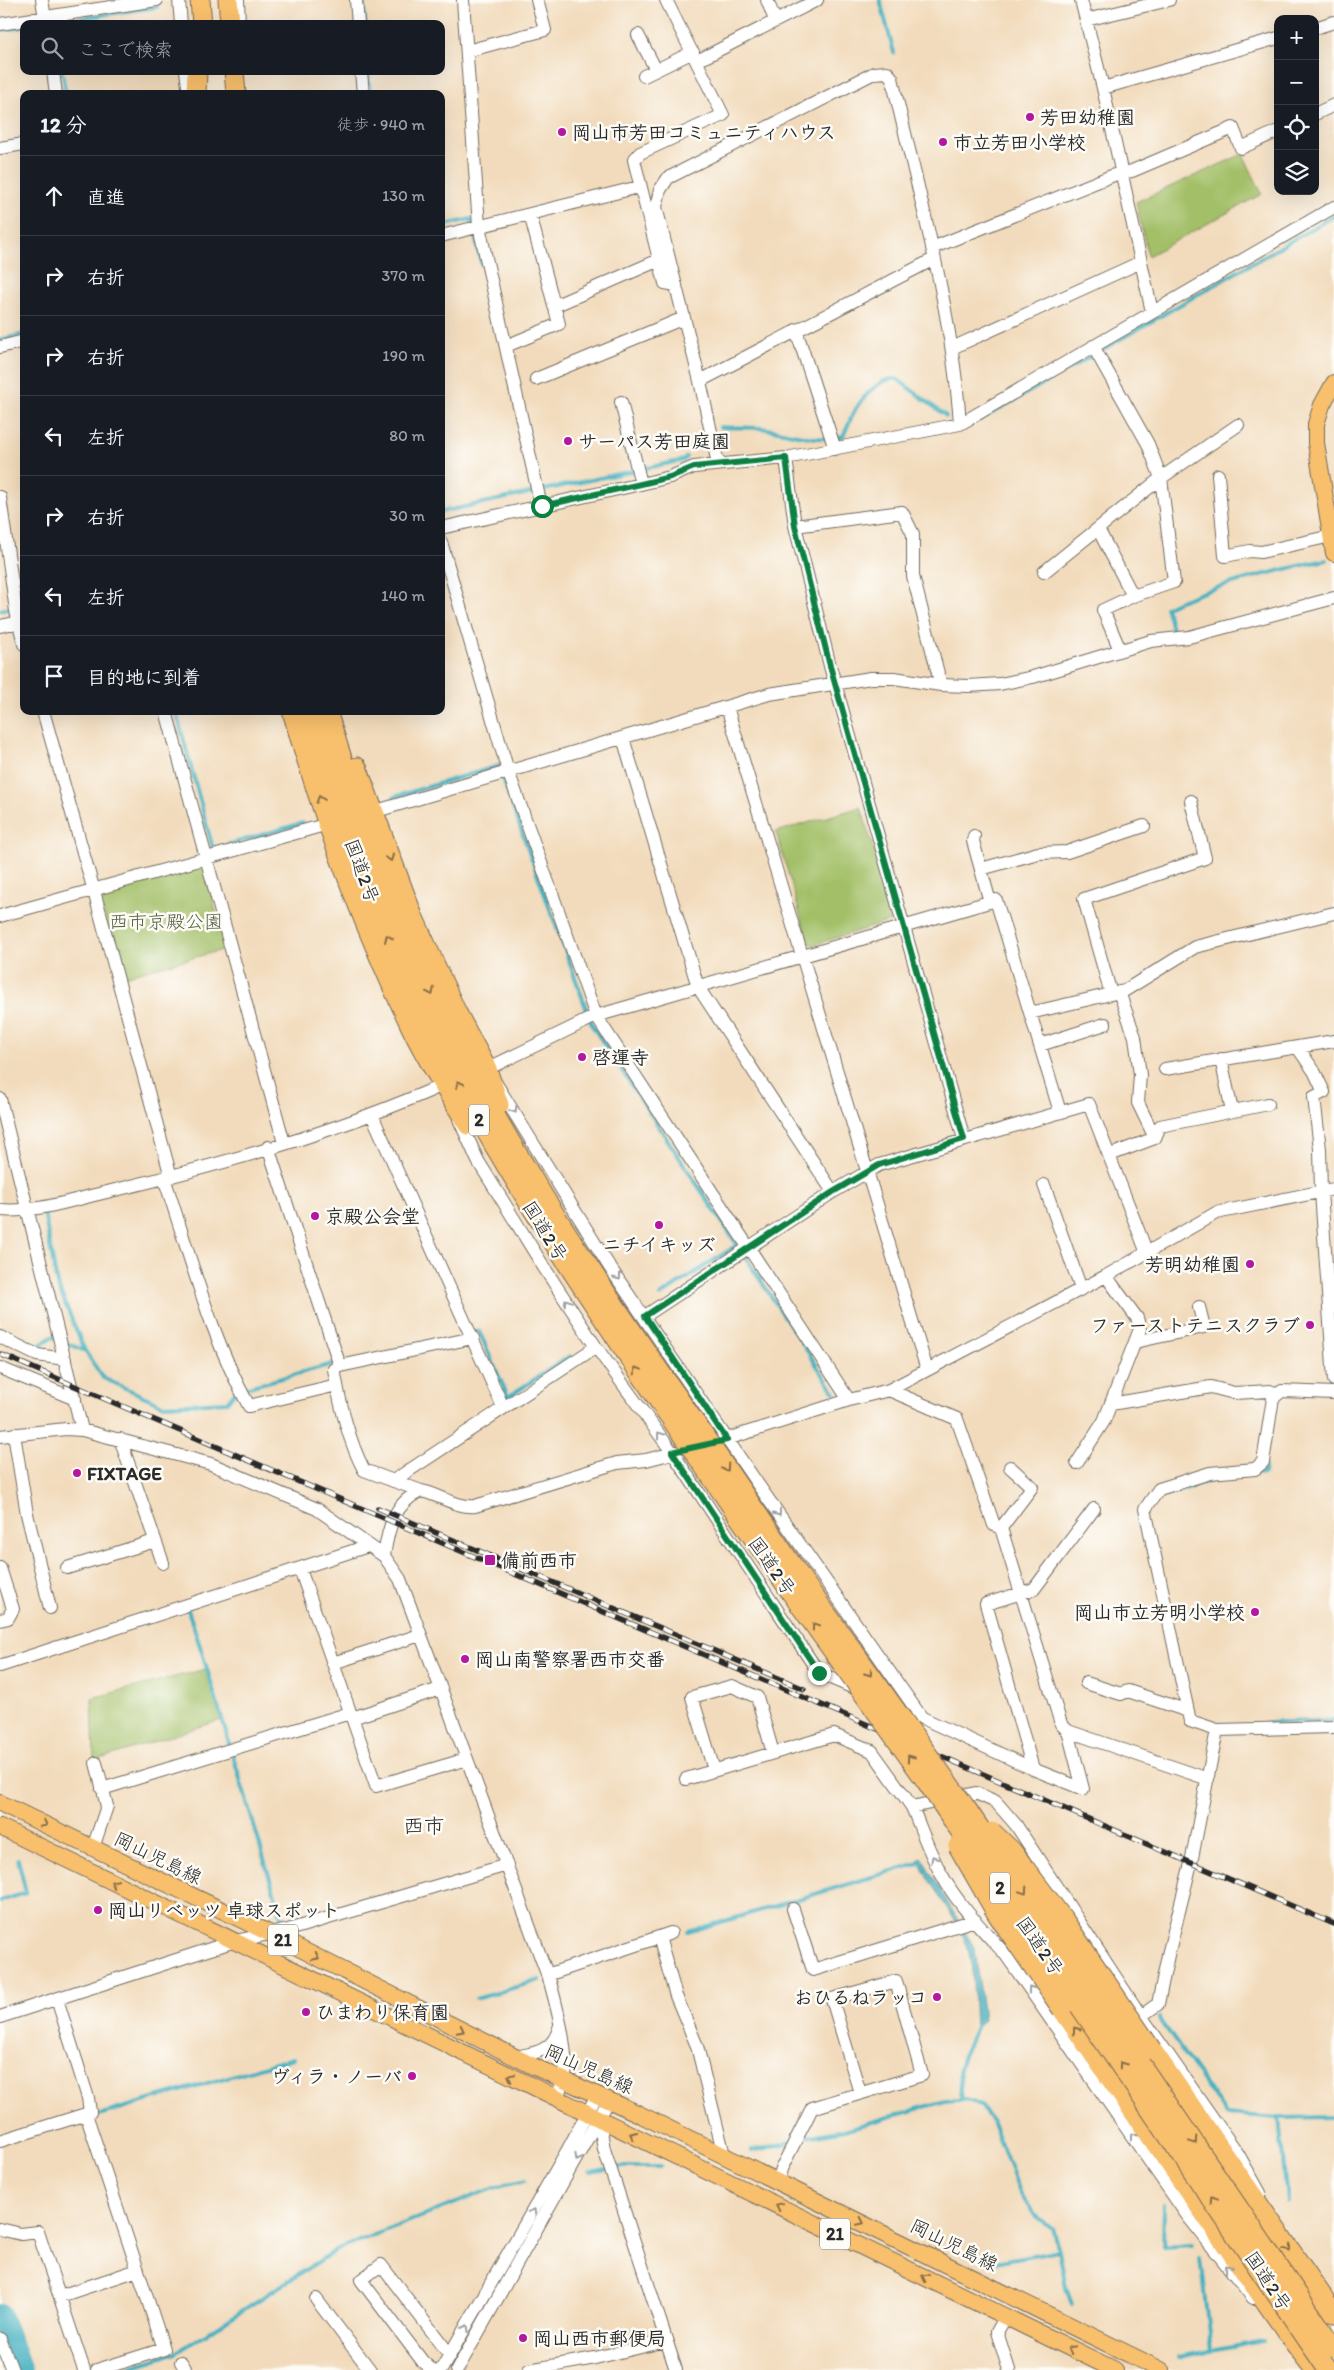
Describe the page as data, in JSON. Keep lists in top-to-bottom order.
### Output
{
  "streets": {
    "highway": ["国道2号", "2"],
    "main road": ["岡山児島線", "21"]
  },
  "districts": ["西市"],
  "parks": ["西市京殿公園"],
  "places": {
    "other": [
      "芳田幼稚園",
      "岡山市芳田コミュニティハウス",
      "市立芳田小学校",
      "サーパス芳田庭園",
      "啓運寺",
      "京殿公会堂",
      "ニチイキッズ",
      "芳明幼稚園",
      "ファーストテニスクラブ",
      "FIXTAGE",
      "岡山市立芳明小学校",
      "岡山南警察署西市交番",
      "岡山リベッツ 卓球スポット",
      "おひるねラッコ",
      "ひまわり保育園",
      "ヴィラ・ノーバ",
      "岡山西市郵便局"
    ],
    "transit": ["備前西市"]
  },
  "page": {
    "map_buttons": ["+", "−"],
    "search": "ここで検索",
    "heading": ["12 分", "徒歩 · 940 m"],
    "list": [
      ["直進", "130 m"],
      ["右折", "370 m"],
      ["右折", "190 m"],
      ["左折", "80 m"],
      ["右折", "30 m"],
      ["左折", "140 m"],
      "目的地に到着"
    ]
  }
}
